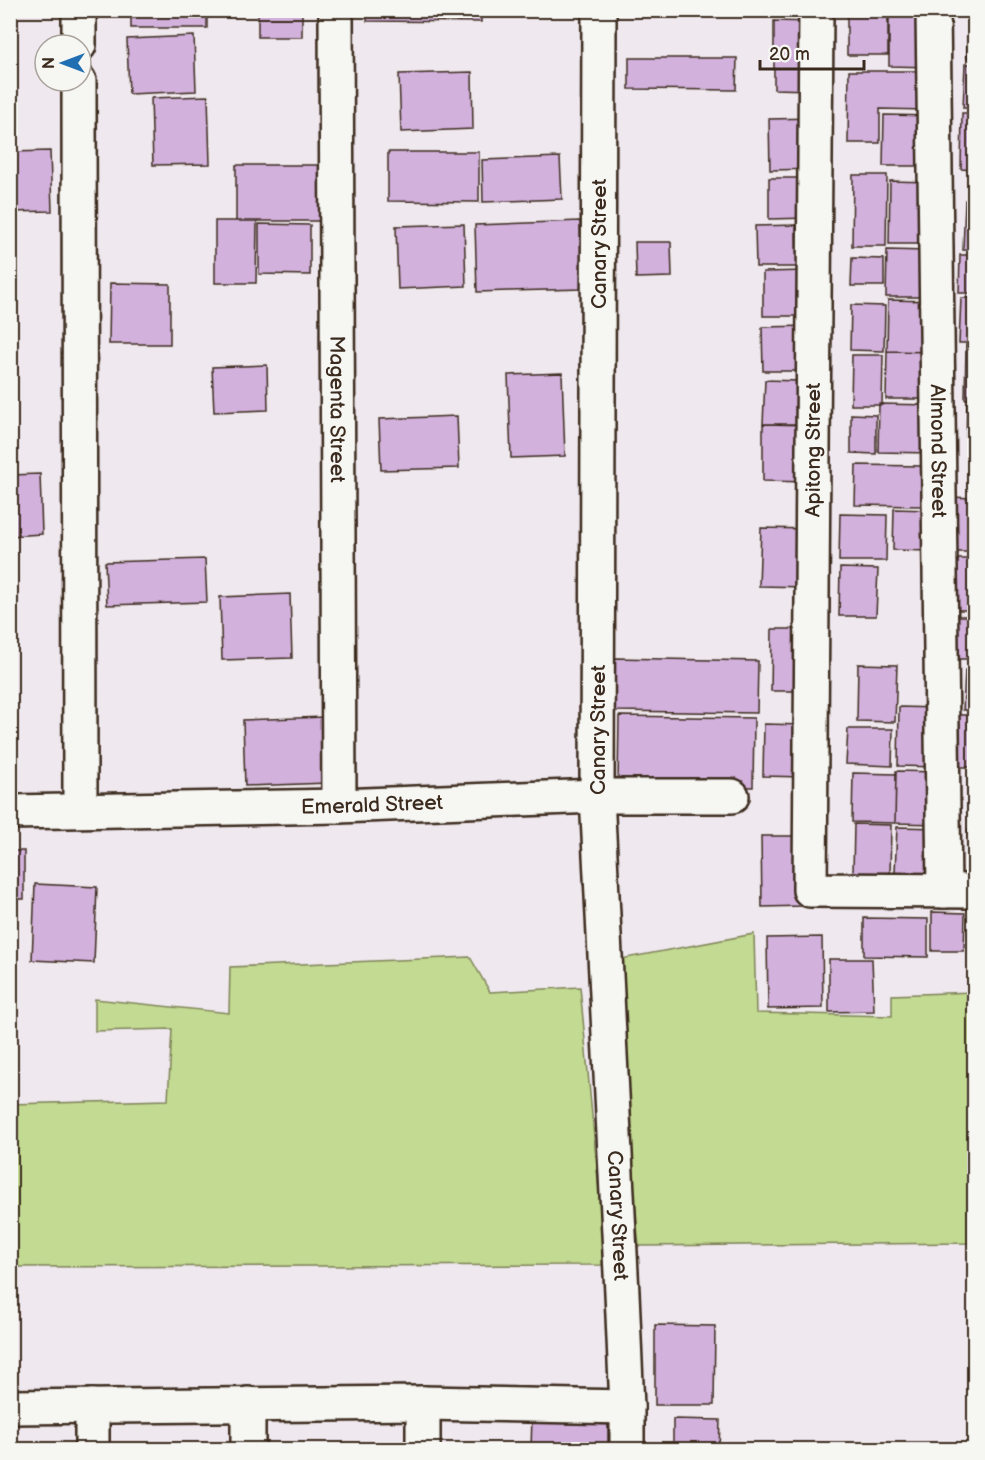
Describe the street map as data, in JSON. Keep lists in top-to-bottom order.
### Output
{
  "streets": {
    "street": [
      "Canary Street",
      "Magenta Street",
      "Apitong Street",
      "Almond Street",
      "Emerald Street"
    ]
  },
  "crossings": [
    ["Canary Street", "Emerald Street"],
    ["Magenta Street", "Emerald Street"],
    ["Apitong Street", "Almond Street"]
  ],
  "scale_bar": "20 m",
  "north": "left"
}
